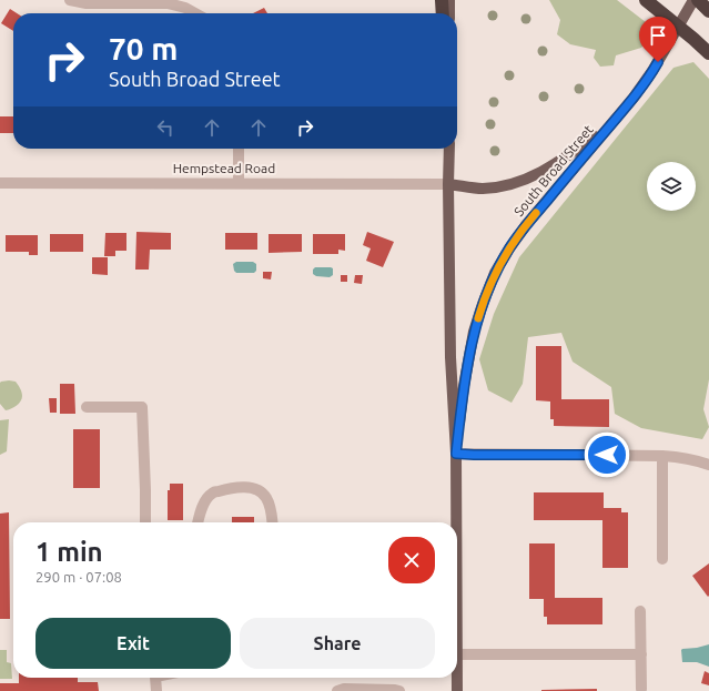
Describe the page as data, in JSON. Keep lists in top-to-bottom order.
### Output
{
  "streets": {
    "main road": ["South Broad Street"],
    "street": ["Hempstead Road"]
  },
  "crossings": [
    ["Hempstead Road", "South Broad Street"]
  ],
  "page": {
    "turn": ["70 m", "South Broad Street"],
    "heading": ["1 min", "290 m · 07:08"],
    "buttons": ["Exit", "Share"]
  }
}
